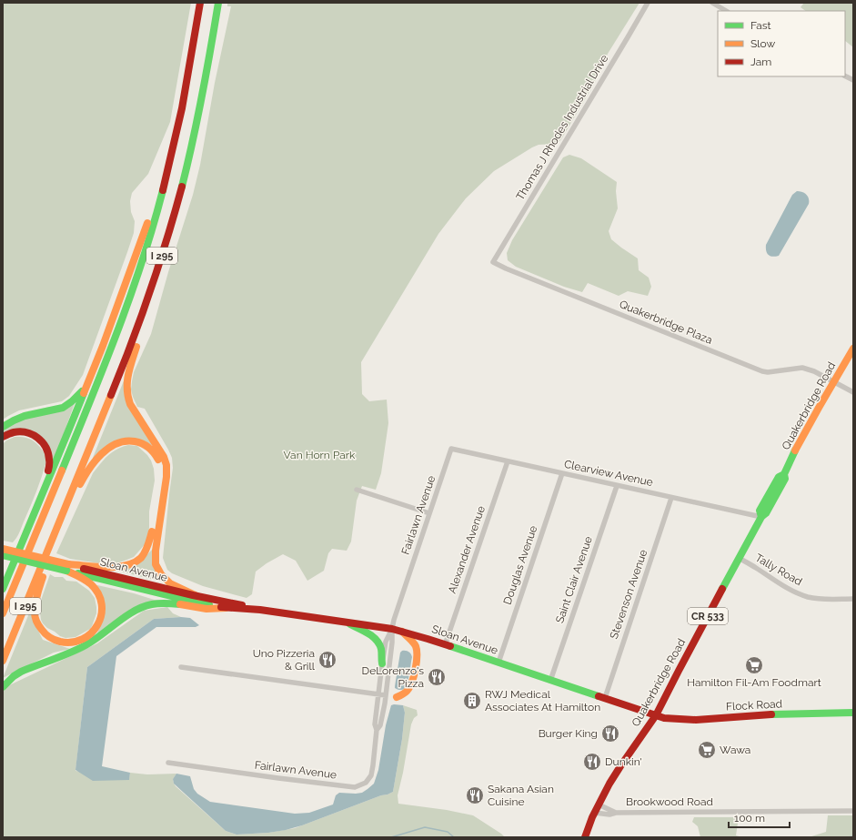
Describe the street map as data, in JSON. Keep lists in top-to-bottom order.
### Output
{
  "streets": {
    "main road": [
      "I 295",
      "Quakerbridge Road",
      "Sloan Avenue",
      "CR 533",
      "Flock Road"
    ],
    "street": [
      "Thomas J Rhodes Industrial Drive",
      "Quakerbridge Plaza",
      "Clearview Avenue",
      "Fairlawn Avenue",
      "Alexander Avenue",
      "Douglas Avenue",
      "Tally Road",
      "Saint Clair Avenue",
      "Stevenson Avenue",
      "Brookwood Road"
    ]
  },
  "crossings": [
    ["Thomas J Rhodes Industrial Drive", "Quakerbridge Plaza"],
    ["Quakerbridge Plaza", "Quakerbridge Road"],
    ["Quakerbridge Road", "Clearview Avenue"],
    ["Quakerbridge Road", "Sloan Avenue"],
    ["Quakerbridge Road", "Tally Road"],
    ["Quakerbridge Road", "Flock Road"],
    ["Quakerbridge Road", "Brookwood Road"],
    ["Clearview Avenue", "Fairlawn Avenue"],
    ["Clearview Avenue", "Alexander Avenue"],
    ["Clearview Avenue", "Douglas Avenue"],
    ["Clearview Avenue", "Saint Clair Avenue"],
    ["Clearview Avenue", "Stevenson Avenue"],
    ["Fairlawn Avenue", "Sloan Avenue"],
    ["Alexander Avenue", "Sloan Avenue"],
    ["Douglas Avenue", "Sloan Avenue"],
    ["Sloan Avenue", "Saint Clair Avenue"],
    ["Sloan Avenue", "Stevenson Avenue"],
    ["Sloan Avenue", "Flock Road"]
  ],
  "parks": ["Van Horn Park"],
  "places": {
    "restaurant": [
      "Uno Pizzeria & Grill",
      "DeLorenzo's Pizza",
      "Burger King",
      "Dunkin'",
      "Sakana Asian Cuisine"
    ],
    "supermarket": ["Hamilton Fil-Am Foodmart", "Wawa"],
    "building": ["RWJ Medical Associates At Hamilton"]
  },
  "legend": ["Fast", "Slow", "Jam"],
  "scale_bar": "100 m"
}
